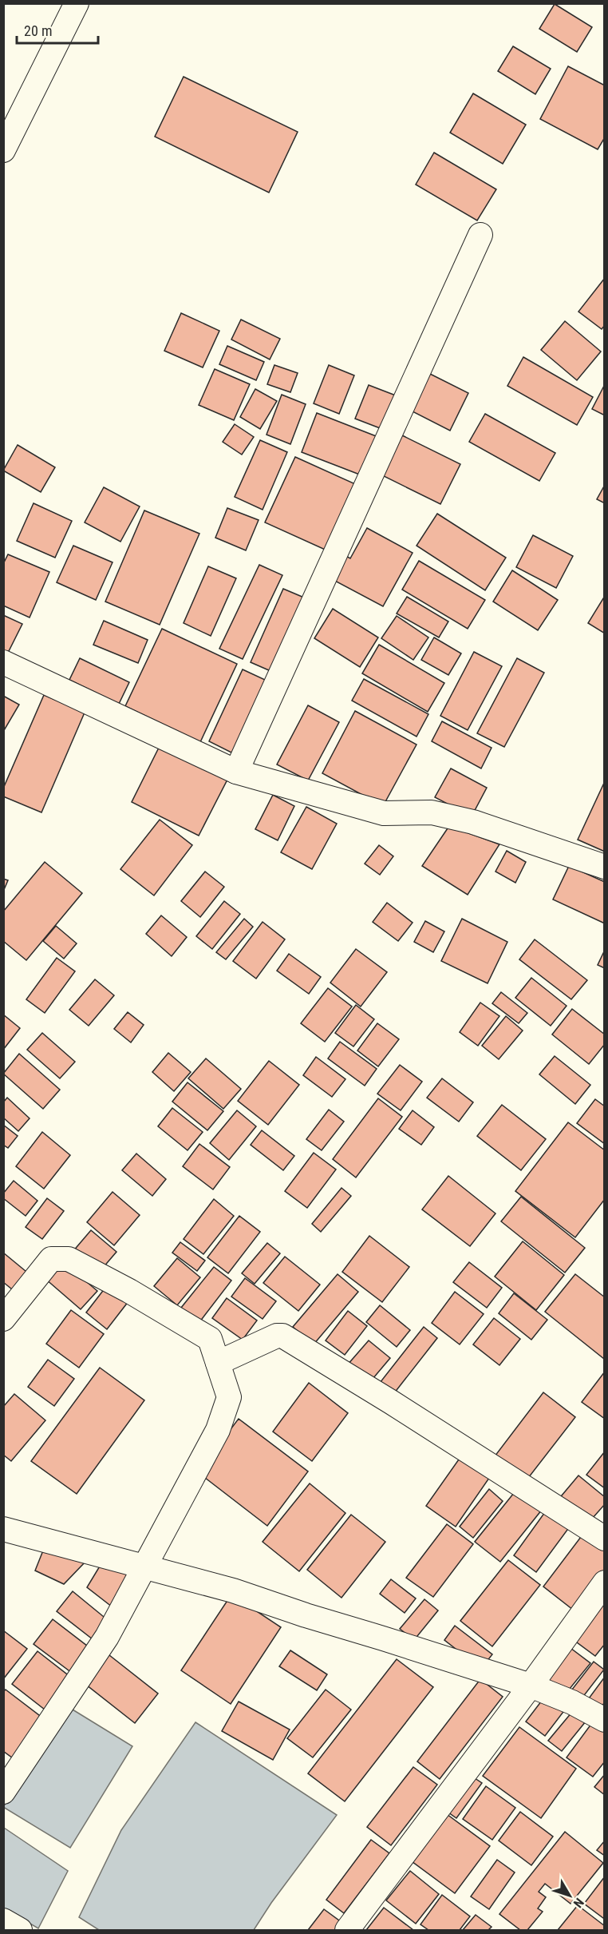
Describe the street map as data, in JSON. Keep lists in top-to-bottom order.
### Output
{
  "scale_bar": "20 m",
  "north": "bottom right"
}
